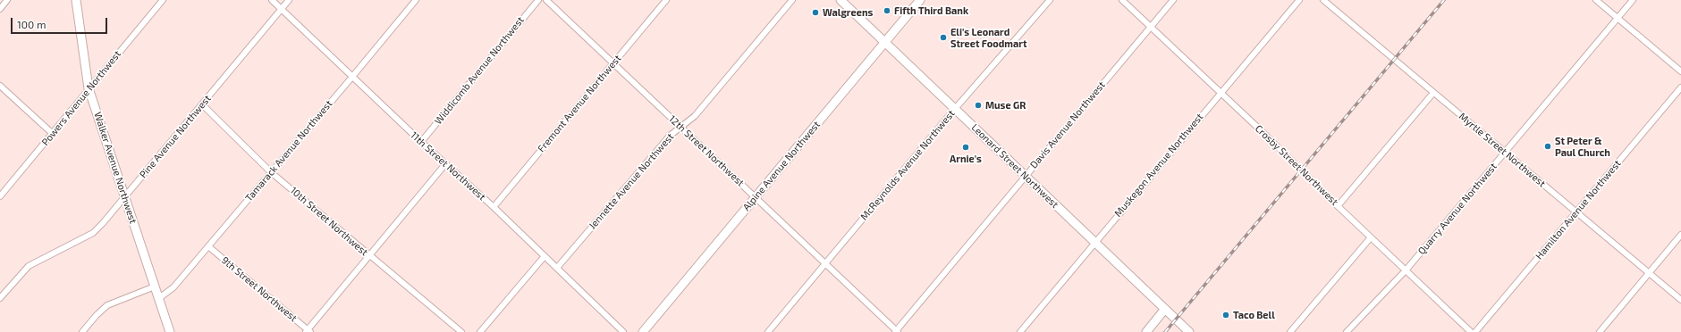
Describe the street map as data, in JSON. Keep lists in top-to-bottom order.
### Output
{
  "streets": {
    "main road": ["Alpine Avenue Northwest", "Leonard Street Northwest", "Walker Avenue Northwest"],
    "street": [
      "Widdicomb Avenue Northwest",
      "Powers Avenue Northwest",
      "Fremont Avenue Northwest",
      "Davis Avenue Northwest",
      "Pine Avenue Northwest",
      "Myrtle Street Northwest",
      "Tamarack Avenue Northwest",
      "12th Street Northwest",
      "McReynolds Avenue Northwest",
      "Muskegon Avenue Northwest",
      "Crosby Street Northwest",
      "11th Street Northwest",
      "Jennette Avenue Northwest",
      "Quarry Avenue Northwest",
      "Hamilton Avenue Northwest",
      "10th Street Northwest",
      "9th Street Northwest"
    ]
  },
  "crossings": [
    ["Widdicomb Avenue Northwest", "11th Street Northwest"],
    ["Powers Avenue Northwest", "Walker Avenue Northwest"],
    ["Fremont Avenue Northwest", "12th Street Northwest"],
    ["Fremont Avenue Northwest", "11th Street Northwest"],
    ["Davis Avenue Northwest", "12th Street Northwest"],
    ["Davis Avenue Northwest", "Crosby Street Northwest"],
    ["Davis Avenue Northwest", "Leonard Street Northwest"],
    ["Pine Avenue Northwest", "11th Street Northwest"],
    ["Pine Avenue Northwest", "Walker Avenue Northwest"],
    ["Pine Avenue Northwest", "10th Street Northwest"],
    ["Myrtle Street Northwest", "Quarry Avenue Northwest"],
    ["Myrtle Street Northwest", "Hamilton Avenue Northwest"],
    ["Tamarack Avenue Northwest", "11th Street Northwest"],
    ["Tamarack Avenue Northwest", "Walker Avenue Northwest"],
    ["Tamarack Avenue Northwest", "10th Street Northwest"],
    ["Tamarack Avenue Northwest", "9th Street Northwest"],
    ["12th Street Northwest", "McReynolds Avenue Northwest"],
    ["12th Street Northwest", "Alpine Avenue Northwest"],
    ["12th Street Northwest", "Jennette Avenue Northwest"],
    ["McReynolds Avenue Northwest", "Leonard Street Northwest"],
    ["Muskegon Avenue Northwest", "Crosby Street Northwest"],
    ["Muskegon Avenue Northwest", "Leonard Street Northwest"],
    ["Crosby Street Northwest", "Quarry Avenue Northwest"],
    ["11th Street Northwest", "Jennette Avenue Northwest"],
    ["Alpine Avenue Northwest", "Leonard Street Northwest"]
  ],
  "places": [
    "Fifth Third Bank",
    "Walgreens",
    "Eli's Leonard Street Foodmart",
    "Muse GR",
    "St Peter & Paul Church",
    "Arnie's",
    "Taco Bell"
  ],
  "scale_bar": "100 m"
}
